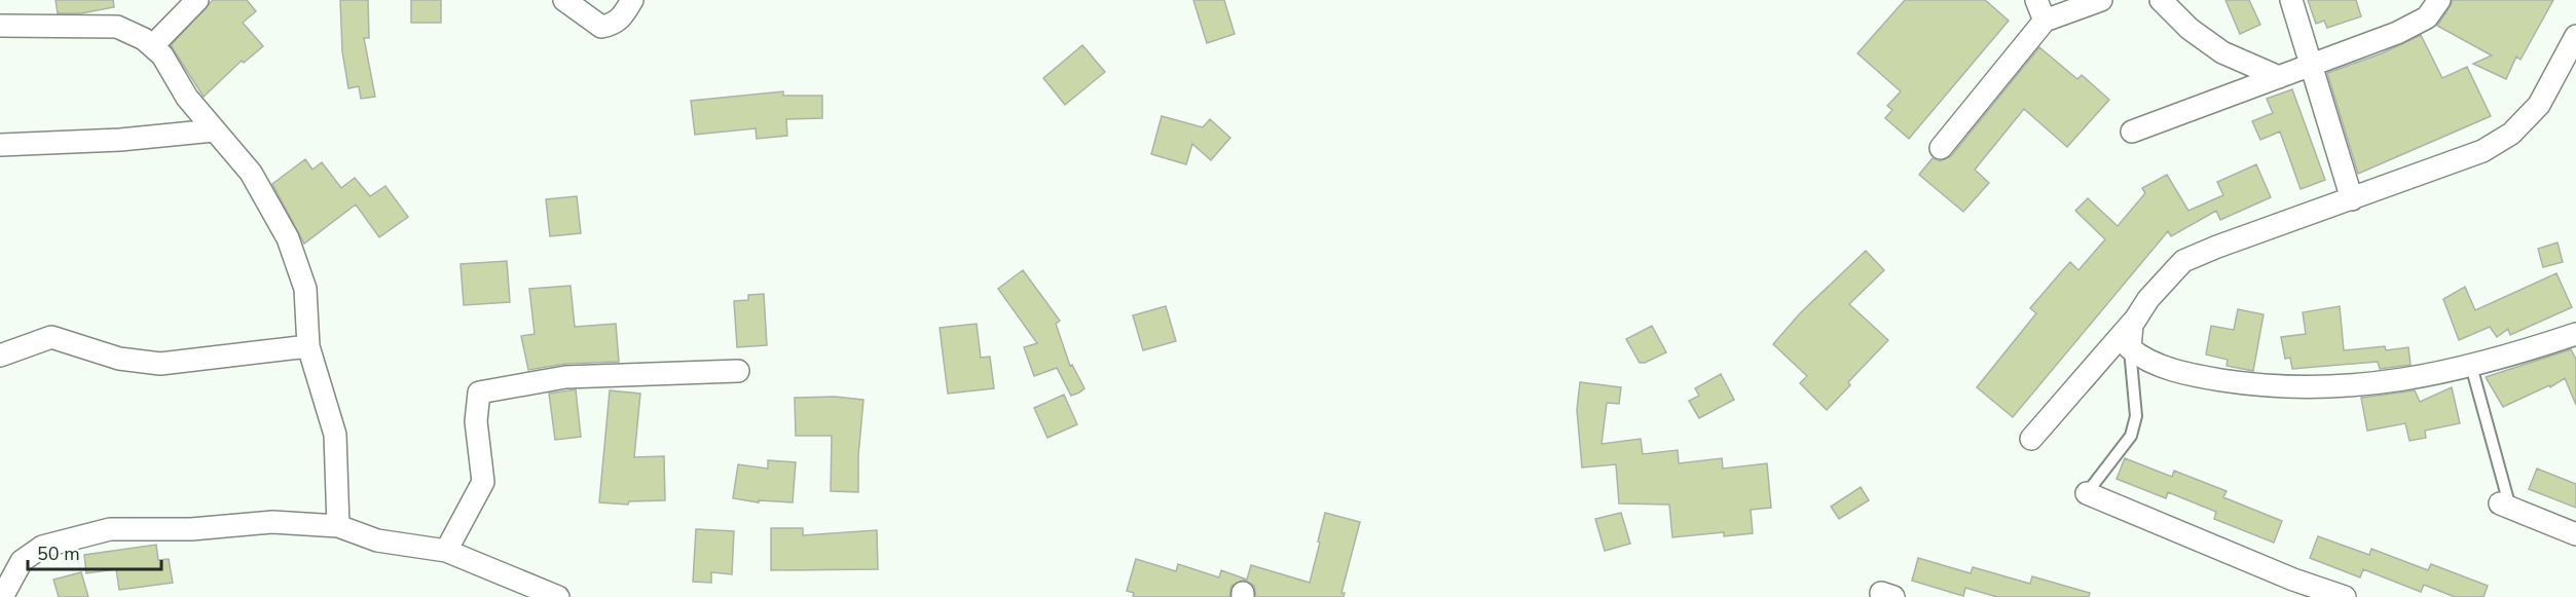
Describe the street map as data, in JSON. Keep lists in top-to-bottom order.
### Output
{
  "scale_bar": "50 m"
}
